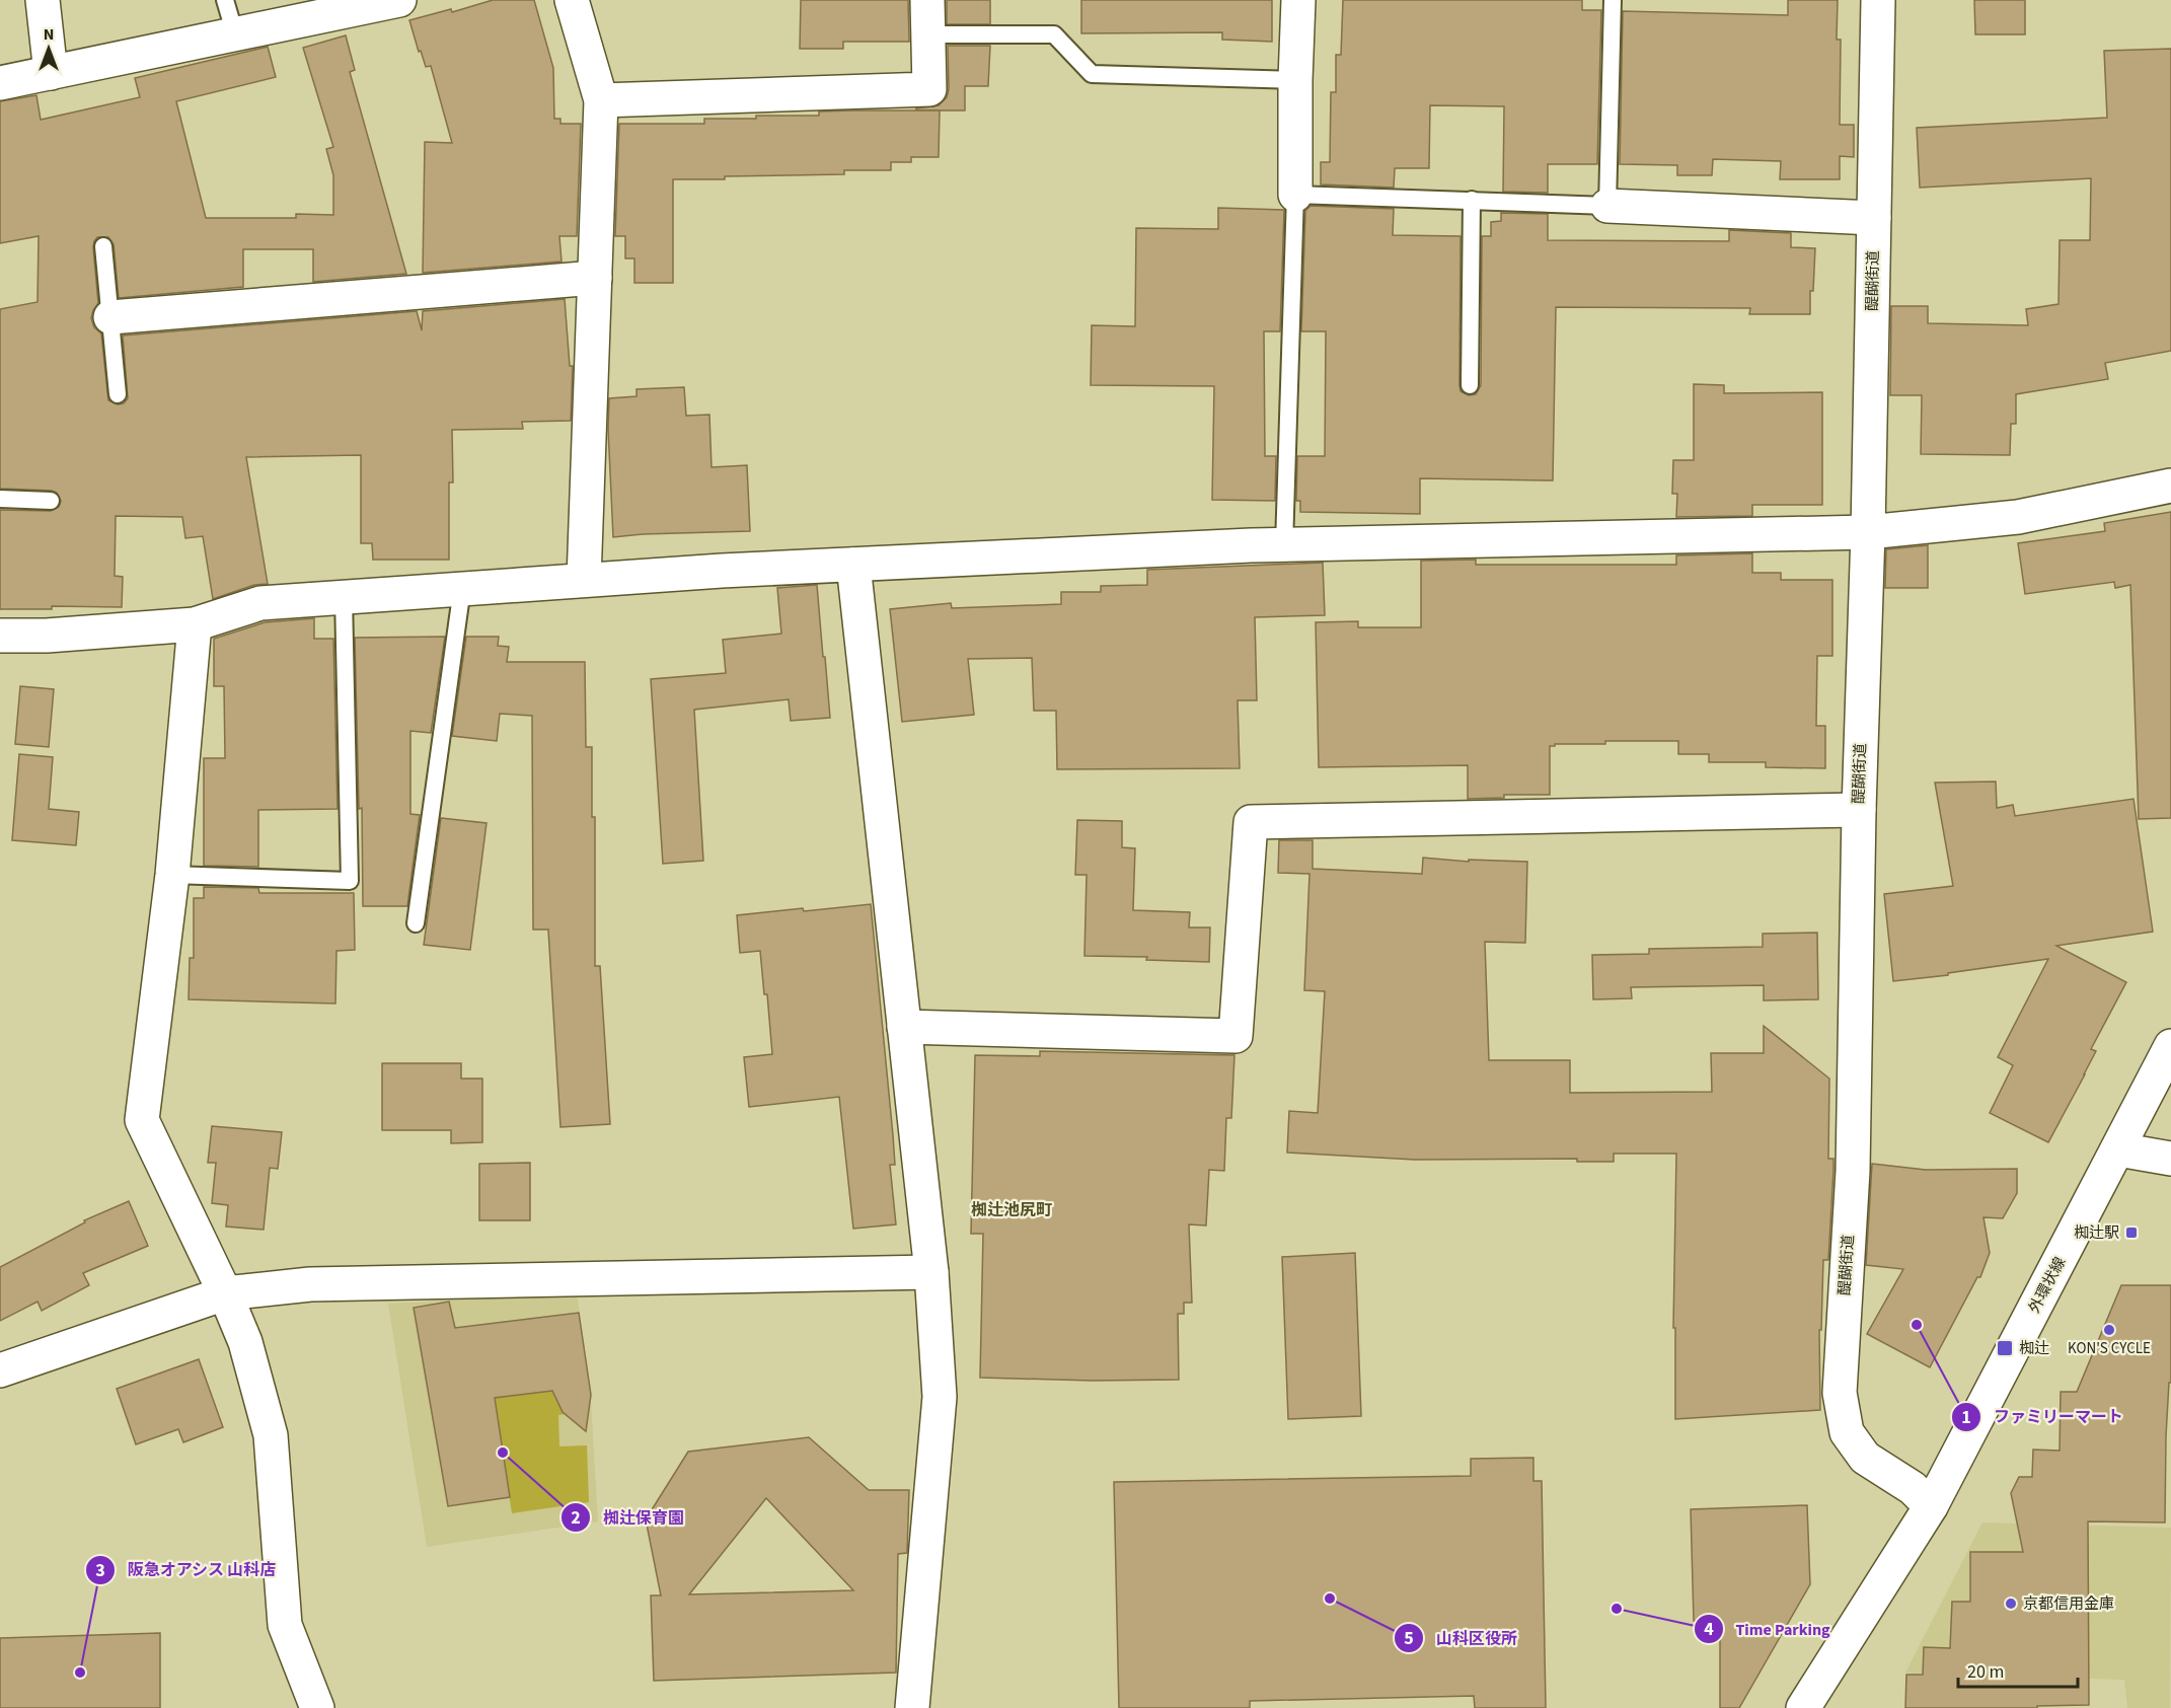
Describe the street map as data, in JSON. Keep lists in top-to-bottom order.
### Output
{
  "streets": {
    "street": ["醍醐街道", "外環状線"]
  },
  "crossings": [
    ["醍醐街道", "外環状線"]
  ],
  "districts": ["椥辻池尻町"],
  "places": {
    "transit": ["椥辻駅", "椥辻"],
    "other": [
      "ファミリーマート",
      "KON'S CYCLE",
      "椥辻保育園",
      "山科区役所",
      "京都信用金庫",
      "Time Parking",
      "阪急オアシス 山科店"
    ]
  },
  "scale_bar": "20 m",
  "north": "top"
}
